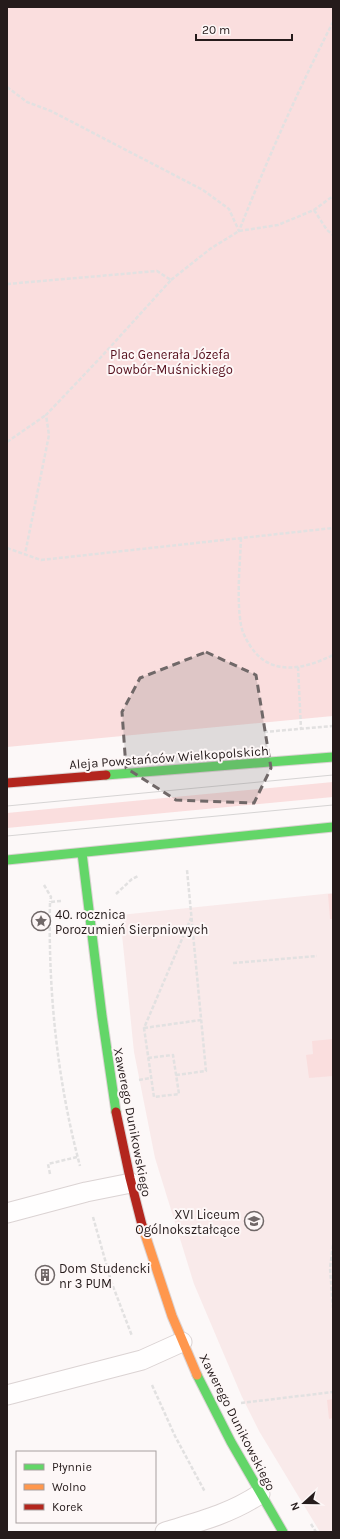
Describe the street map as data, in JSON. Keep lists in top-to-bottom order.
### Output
{
  "streets": {
    "street": ["Aleja Powstańców Wielkopolskich", "Xawerego Dunikowskiego"]
  },
  "parks": ["Plac Generała Józefa Dowbór-Muśnickiego"],
  "places": {
    "place": ["40. rocznica Porozumień Sierpniowych"],
    "school or university": ["XVI Liceum Ogólnokształcące"],
    "building": ["Dom Studencki nr 3 PUM"]
  },
  "legend": ["Płynnie", "Wolno", "Korek"],
  "scale_bar": "20 m",
  "north": "left"
}
